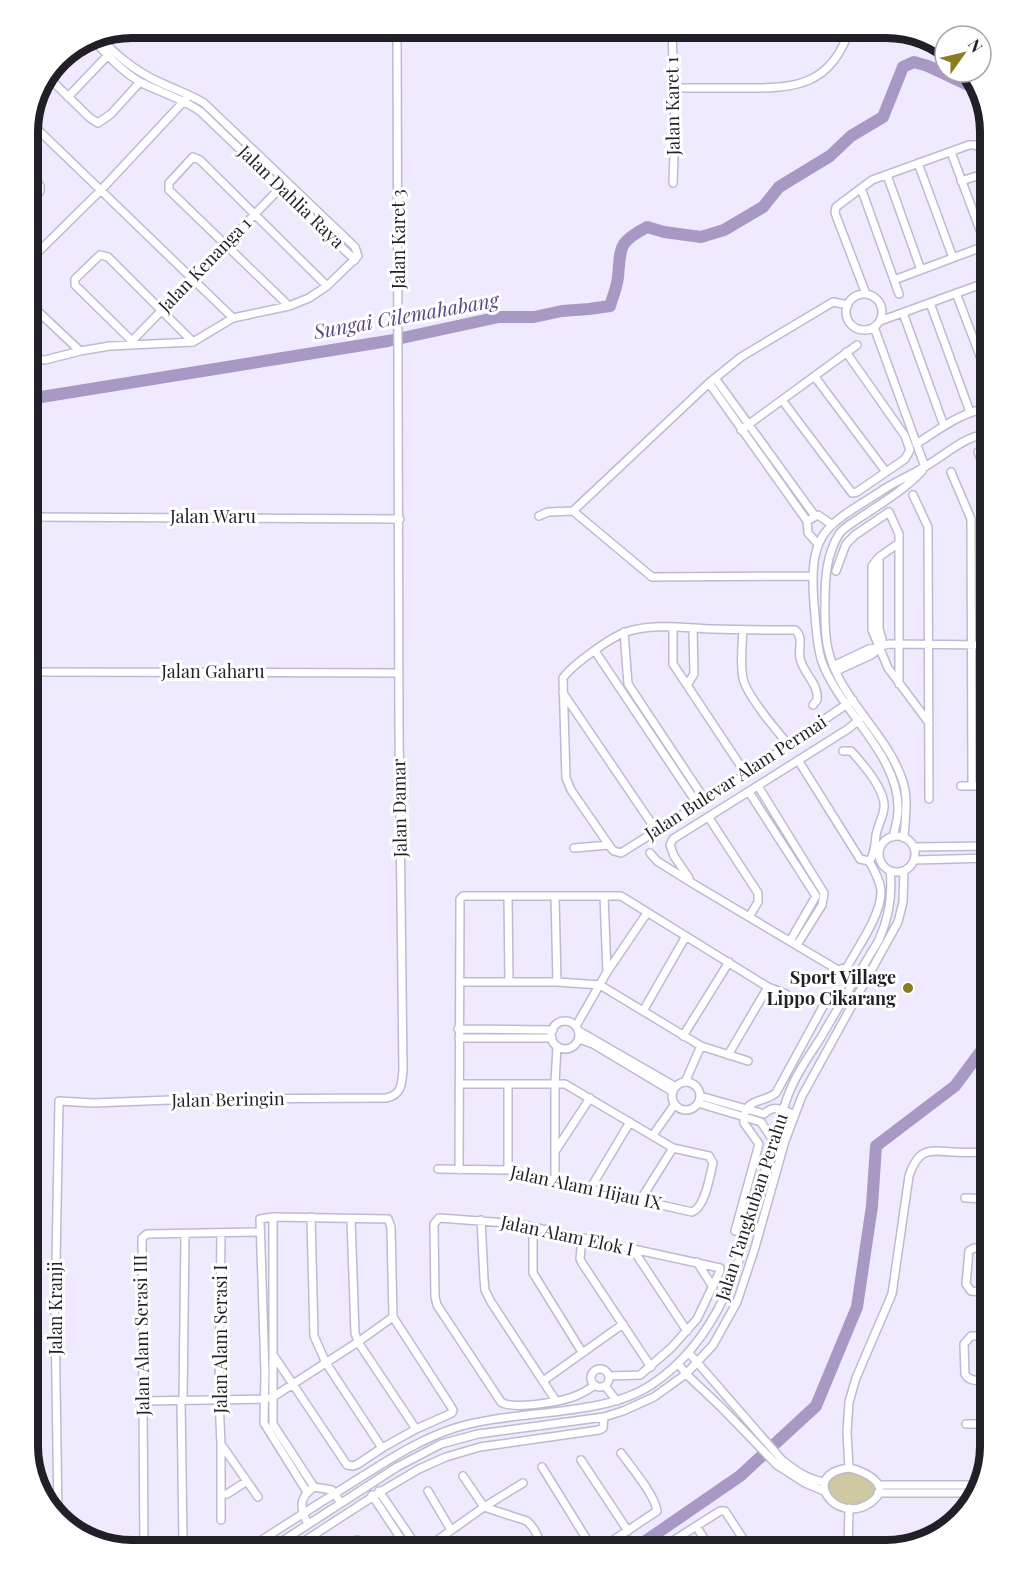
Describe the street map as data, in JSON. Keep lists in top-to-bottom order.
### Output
{
  "streets": {
    "street": [
      "Jalan Karet 1",
      "Jalan Dahlia Raya",
      "Jalan Karet 3",
      "Jalan Kenanga 1",
      "Jalan Waru",
      "Jalan Gaharu",
      "Jalan Bulevar Alam Permai",
      "Jalan Damar",
      "Jalan Beringin",
      "Jalan Alam Hijau IX",
      "Jalan Tangkuban Perahu",
      "Jalan Alam Elok I",
      "Jalan Kranji",
      "Jalan Alam Serasi III",
      "Jalan Alam Serasi I"
    ]
  },
  "crossings": [
    ["Jalan Dahlia Raya", "Jalan Kenanga 1"],
    ["Jalan Karet 3", "Jalan Waru"],
    ["Jalan Karet 3", "Jalan Damar"],
    ["Jalan Waru", "Jalan Damar"],
    ["Jalan Gaharu", "Jalan Damar"],
    ["Jalan Damar", "Jalan Beringin"],
    ["Jalan Beringin", "Jalan Kranji"],
    ["Jalan Alam Serasi III", "Jalan Alam Serasi I"]
  ],
  "water": ["Sungai Cilemahabang"],
  "places": ["Sport Village Lippo Cikarang"],
  "north": "top right"
}
